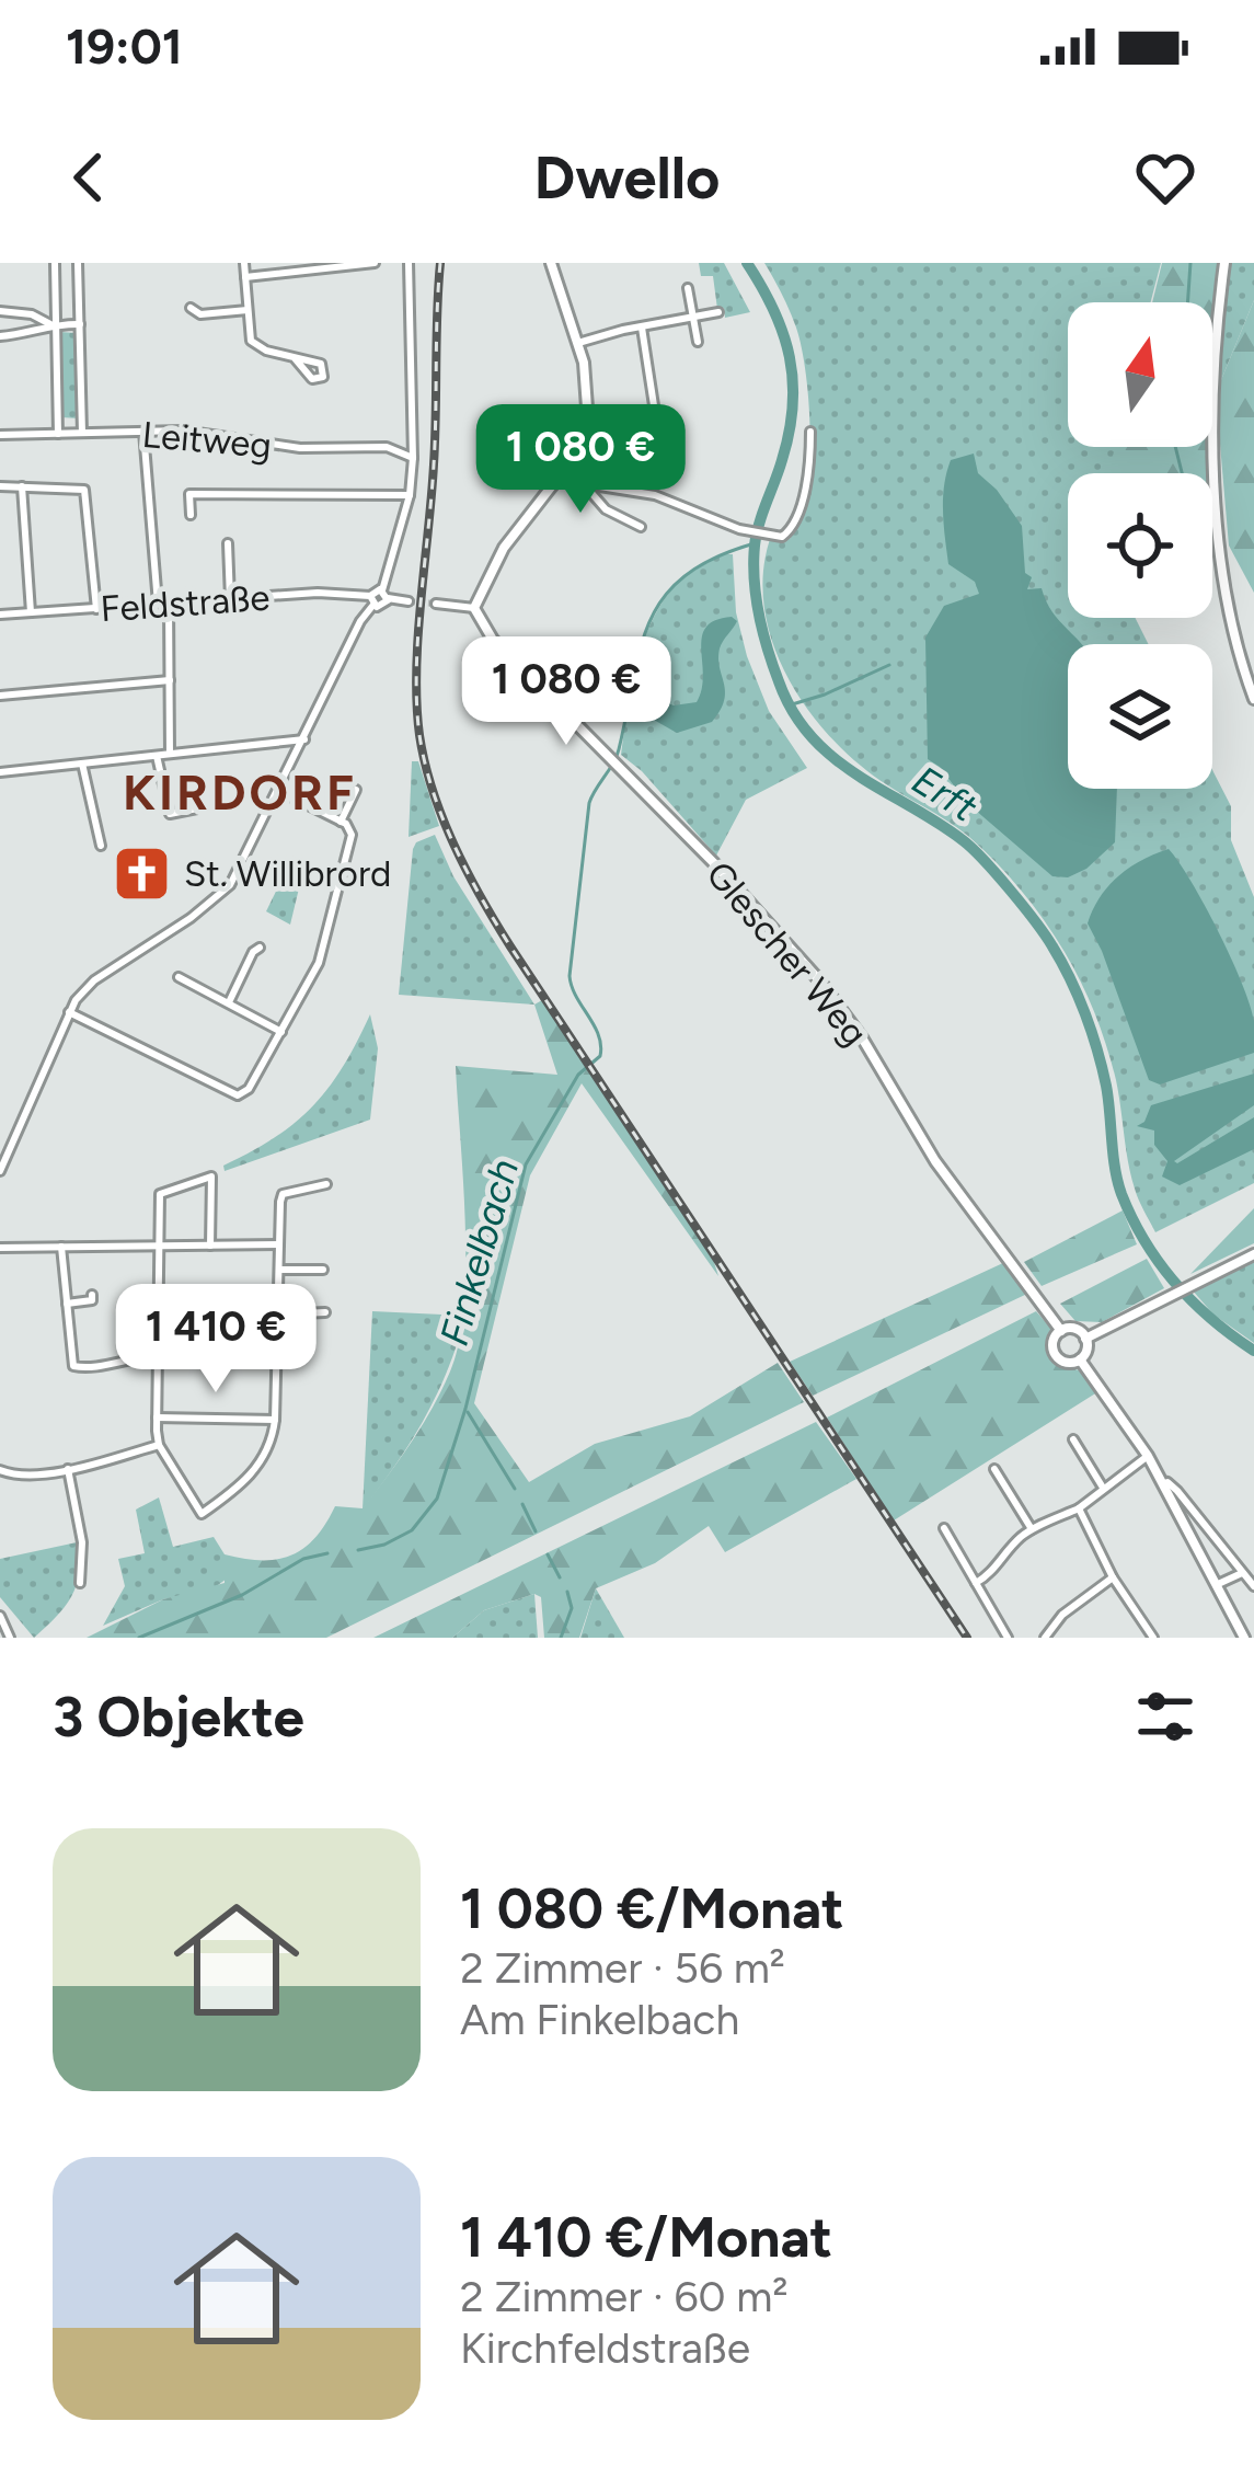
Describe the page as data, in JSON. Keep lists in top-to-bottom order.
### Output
{
  "streets": {
    "street": ["Leitweg", "Feldstraße", "Glescher Weg"]
  },
  "districts": ["KIRDORF"],
  "water": ["Erft", "Finkelbach"],
  "places": {
    "church": ["St. Willibrord"]
  },
  "north": "top",
  "page": {
    "status": "19:01",
    "header": "Dwello",
    "price": ["1 080 €", "1 080 €", "1 410 €"],
    "heading": "3 Objekte",
    "list": [
      {
        "name": "1 080 €/Monat",
        "note": "2 Zimmer · 56 m² · Am Finkelbach"
      },
      {
        "name": "1 410 €/Monat",
        "note": "2 Zimmer · 60 m² · Kirchfeldstraße"
      }
    ]
  }
}
